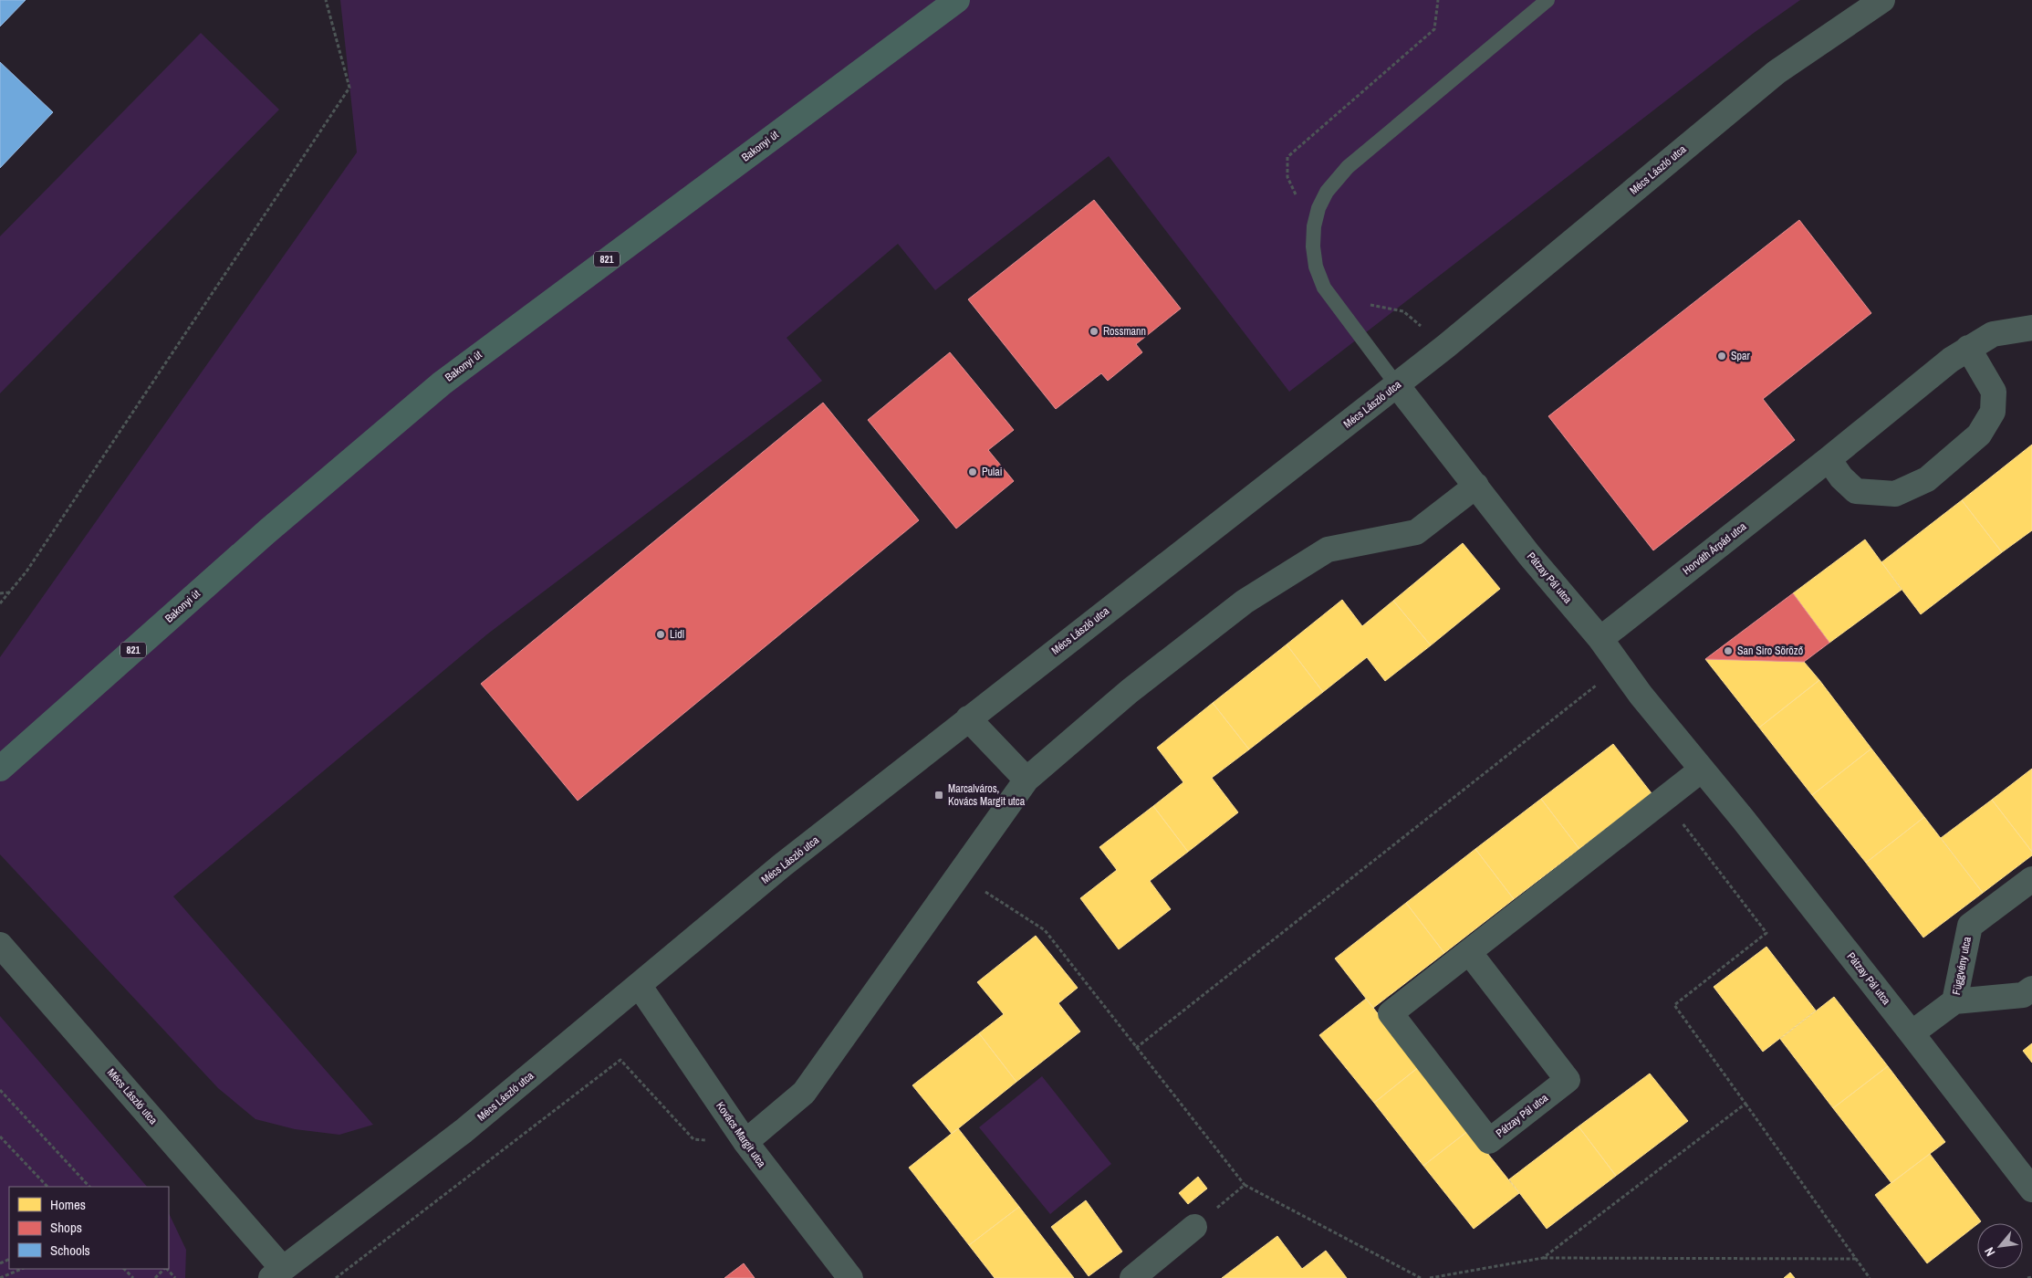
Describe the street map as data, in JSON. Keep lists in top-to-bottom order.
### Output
{
  "streets": {
    "main road": ["Bakonyi út", "821"],
    "street": [
      "Mécs László utca",
      "Horváth Árpád utca",
      "Pátzay Pál utca",
      "Függvény utca",
      "Kovács Margit utca"
    ]
  },
  "crossings": [
    ["Mécs László utca", "Pátzay Pál utca"],
    ["Mécs László utca", "Kovács Margit utca"],
    ["Horváth Árpád utca", "Pátzay Pál utca"],
    ["Pátzay Pál utca", "Függvény utca"]
  ],
  "places": {
    "other": [
      "Rossmann",
      "Spar",
      "Pulai",
      "Lidl",
      "San Siro Söröző"
    ],
    "transit": ["Marcalváros, Kovács Margit utca"]
  },
  "legend": ["Homes", "Shops", "Schools"],
  "north": "bottom left"
}
